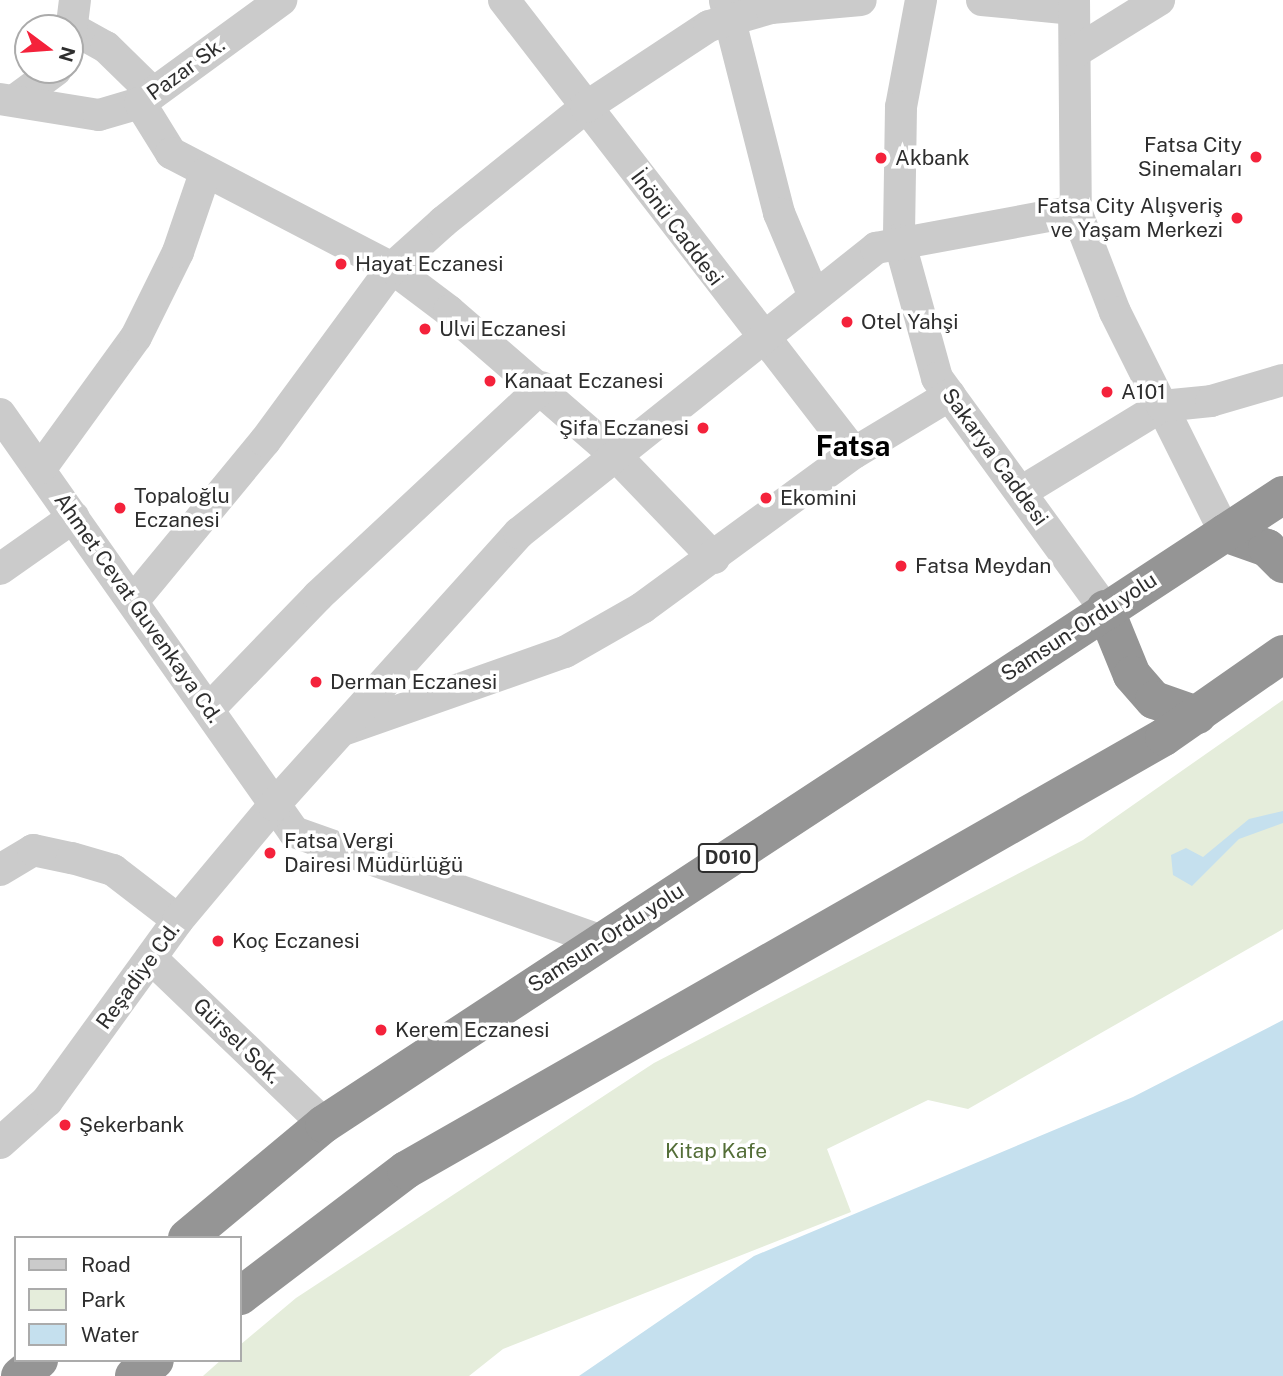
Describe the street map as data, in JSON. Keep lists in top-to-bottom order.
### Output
{
  "streets": {
    "highway": ["Samsun-Ordu yolu", "D010"],
    "street": [
      "Pazar Sk.",
      "İnönü Caddesi",
      "Sakarya Caddesi",
      "Ahmet Cevat Guvenkaya Cd.",
      "Reşadiye Cd.",
      "Gürsel Sok."
    ]
  },
  "crossings": [
    ["İnönü Caddesi", "Reşadiye Cd."],
    ["Sakarya Caddesi", "Samsun-Ordu yolu"],
    ["Sakarya Caddesi", "Reşadiye Cd."],
    ["Ahmet Cevat Guvenkaya Cd.", "Samsun-Ordu yolu"],
    ["Ahmet Cevat Guvenkaya Cd.", "Reşadiye Cd."],
    ["Samsun-Ordu yolu", "Gürsel Sok."],
    ["Reşadiye Cd.", "Gürsel Sok."]
  ],
  "districts": ["Fatsa"],
  "parks": ["Kitap Kafe"],
  "places": [
    "Fatsa City Sinemaları",
    "Akbank",
    "Fatsa City Alışveriş ve Yaşam Merkezi",
    "Hayat Eczanesi",
    "Otel Yahşi",
    "Ulvi Eczanesi",
    "Kanaat Eczanesi",
    "A101",
    "Şifa Eczanesi",
    "Ekomini",
    "Topaloğlu Eczanesi",
    "Fatsa Meydan",
    "Derman Eczanesi",
    "Fatsa Vergi Dairesi Müdürlüğü",
    "Koç Eczanesi",
    "Kerem Eczanesi",
    "Şekerbank"
  ],
  "legend": ["Road", "Park", "Water"],
  "north": "right"
}
